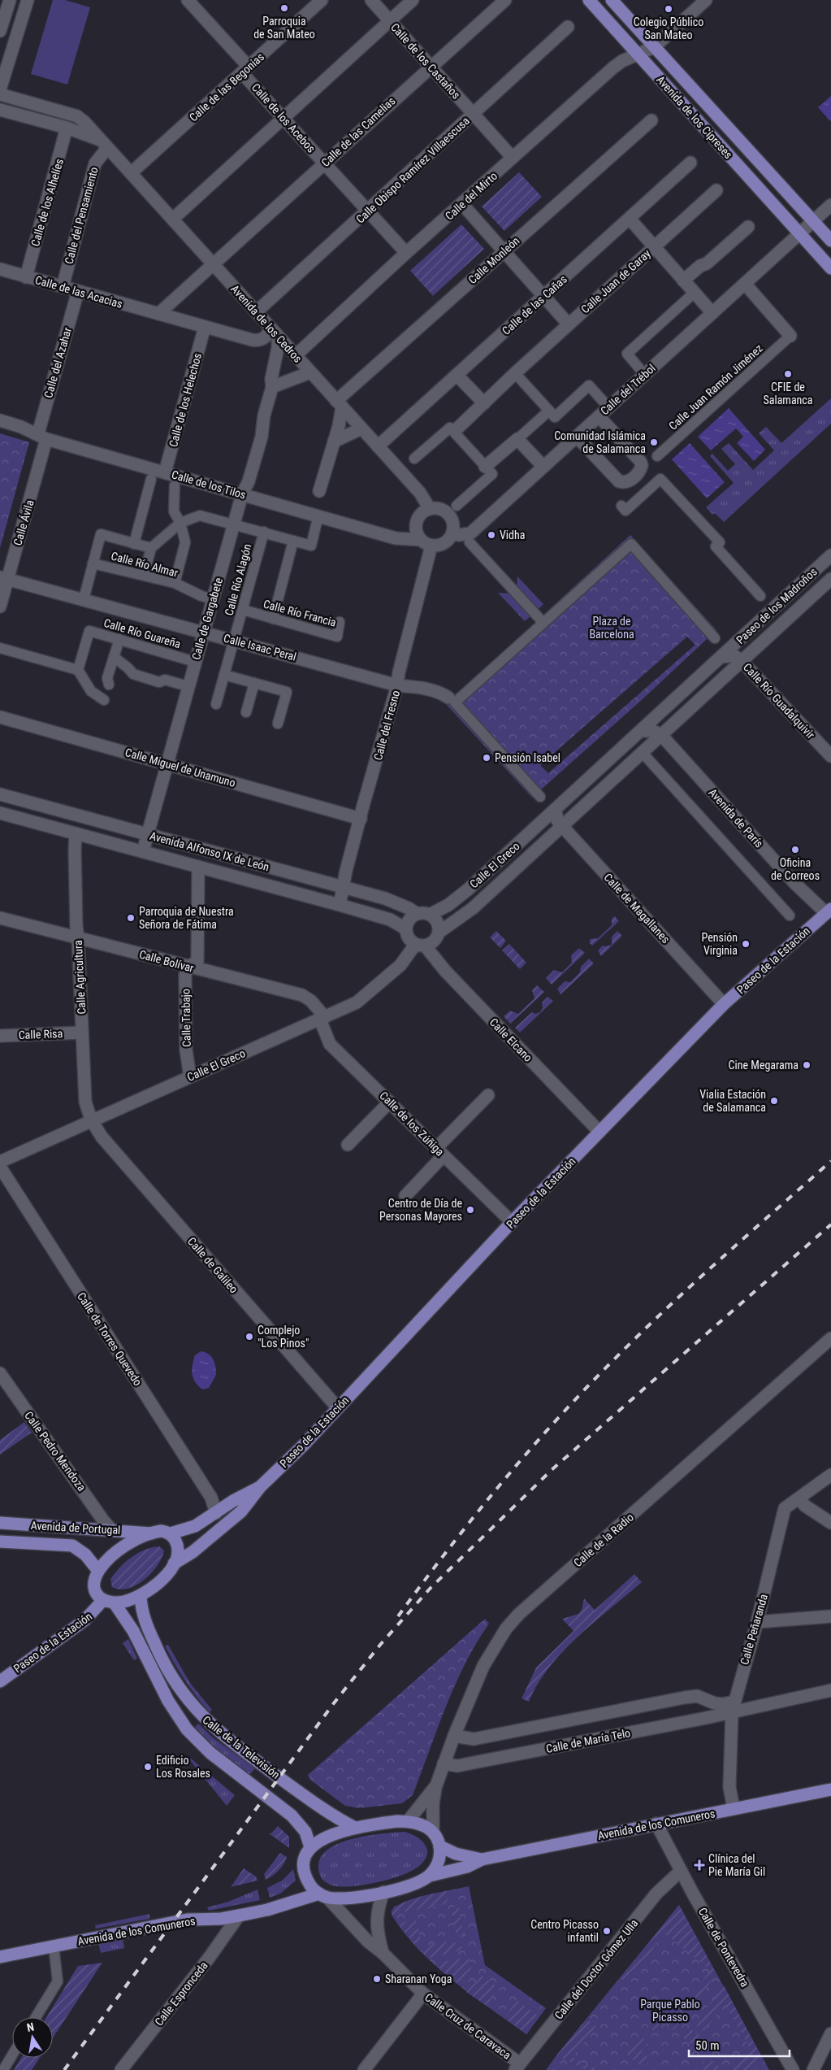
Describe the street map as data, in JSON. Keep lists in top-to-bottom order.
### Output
{
  "streets": {
    "main road": [
      "Avenida de los Cipreses",
      "Paseo de la Estación",
      "Avenida de Portugal",
      "Calle de la Televisión",
      "Avenida de los Comuneros"
    ],
    "street": [
      "Calle de los Castaños",
      "Calle de las Begonias",
      "Calle de los Acebos",
      "Calle de las Camelias",
      "Calle Obispo Ramírez Villaescusa",
      "Calle del Mirto",
      "Calle de los Alhelíes",
      "Calle del Pensamiento",
      "Calle Monleón",
      "Calle Juan de Garay",
      "Calle de las Acacias",
      "Calle de las Cañas",
      "Avenida de los Cedros",
      "Calle del Azahar",
      "Calle Juan Ramón Jiménez",
      "Calle del Trébol",
      "Calle de los Helechos",
      "Calle de los Tilos",
      "Calle Ávila",
      "Calle Río Almar",
      "Calle Río Alagón",
      "Paseo de los Madroños",
      "Calle Río Francia",
      "Calle de Gargabete",
      "Calle Río Guareña",
      "Calle Isaac Peral",
      "Calle Río Guadalquivir",
      "Calle del Fresno",
      "Calle Miguel de Unamuno",
      "Avenida de París",
      "Avenida Alfonso IX de León",
      "Calle El Greco",
      "Calle de Magallanes",
      "Calle Bolívar",
      "Calle Agricultura",
      "Calle Trabajo",
      "Calle Risa",
      "Calle Elcano",
      "Calle de los Zúñiga",
      "Calle de Galileo",
      "Calle de Torres Quevedo",
      "Calle Pedro Mendoza",
      "Calle de la Radio",
      "Calle Peñaranda",
      "Calle de María Telo",
      "Calle de Pontevedra",
      "Calle del Doctor Gómez Ulla",
      "Calle Espronceda",
      "Calle Cruz de Caravaca"
    ]
  },
  "crossings": [
    ["Calle de los Castaños", "Calle de las Camelias"],
    ["Calle de los Castaños", "Calle Obispo Ramírez Villaescusa"],
    ["Calle de los Castaños", "Calle del Mirto"],
    ["Calle de las Begonias", "Calle de los Acebos"],
    ["Calle de las Begonias", "Avenida de los Cedros"],
    ["Avenida de los Cipreses", "Calle del Mirto"],
    ["Avenida de los Cipreses", "Calle del Trébol"],
    ["Calle de los Acebos", "Calle de las Camelias"],
    ["Calle de los Acebos", "Calle Obispo Ramírez Villaescusa"],
    ["Calle de los Acebos", "Calle del Mirto"],
    ["Calle de las Camelias", "Avenida de los Cedros"],
    ["Calle Obispo Ramírez Villaescusa", "Avenida de los Cedros"],
    ["Calle del Mirto", "Avenida de los Cedros"],
    ["Calle de los Alhelíes", "Calle de las Acacias"],
    ["Calle de los Alhelíes", "Avenida de los Cedros"],
    ["Calle del Pensamiento", "Calle de las Acacias"],
    ["Calle del Pensamiento", "Avenida de los Cedros"],
    ["Calle Monleón", "Avenida de los Cedros"],
    ["Calle de las Acacias", "Avenida de los Cedros"],
    ["Calle de las Acacias", "Calle del Azahar"],
    ["Calle de las Acacias", "Calle de los Helechos"],
    ["Calle de las Acacias", "Calle de Gargabete"],
    ["Calle de las Cañas", "Avenida de los Cedros"],
    ["Avenida de los Cedros", "Calle del Trébol"],
    ["Avenida de los Cedros", "Calle de los Tilos"],
    ["Avenida de los Cedros", "Calle de Gargabete"],
    ["Avenida de los Cedros", "Calle del Fresno"],
    ["Calle del Azahar", "Calle de los Tilos"],
    ["Calle del Azahar", "Calle Ávila"],
    ["Calle del Trébol", "Calle de los Tilos"],
    ["Calle del Trébol", "Calle del Fresno"],
    ["Calle de los Helechos", "Calle de los Tilos"],
    ["Calle de los Tilos", "Calle Ávila"],
    ["Calle de los Tilos", "Calle de Gargabete"],
    ["Calle de los Tilos", "Calle del Fresno"],
    ["Calle Ávila", "Calle Isaac Peral"],
    ["Calle Río Almar", "Calle de Gargabete"],
    ["Calle Río Alagón", "Calle Río Francia"],
    ["Calle Río Alagón", "Calle Isaac Peral"],
    ["Paseo de los Madroños", "Calle Río Guadalquivir"],
    ["Calle de Gargabete", "Calle Río Guareña"],
    ["Calle de Gargabete", "Calle Isaac Peral"],
    ["Calle de Gargabete", "Calle Miguel de Unamuno"],
    ["Calle de Gargabete", "Avenida Alfonso IX de León"],
    ["Calle Isaac Peral", "Calle del Fresno"],
    ["Calle del Fresno", "Calle Miguel de Unamuno"],
    ["Calle del Fresno", "Avenida Alfonso IX de León"],
    ["Avenida de París", "Paseo de la Estación"],
    ["Avenida Alfonso IX de León", "Calle El Greco"],
    ["Avenida Alfonso IX de León", "Calle Agricultura"],
    ["Avenida Alfonso IX de León", "Calle Trabajo"],
    ["Avenida Alfonso IX de León", "Calle Elcano"],
    ["Calle El Greco", "Calle de Magallanes"],
    ["Calle El Greco", "Calle Bolívar"],
    ["Calle El Greco", "Calle Agricultura"],
    ["Calle El Greco", "Calle Trabajo"],
    ["Calle El Greco", "Calle Elcano"],
    ["Calle El Greco", "Calle de los Zúñiga"],
    ["Calle El Greco", "Calle de Galileo"],
    ["Calle de Magallanes", "Paseo de la Estación"],
    ["Paseo de la Estación", "Calle Elcano"],
    ["Paseo de la Estación", "Calle de los Zúñiga"],
    ["Paseo de la Estación", "Calle de Galileo"],
    ["Paseo de la Estación", "Calle de Torres Quevedo"],
    ["Paseo de la Estación", "Avenida de Portugal"],
    ["Paseo de la Estación", "Calle de la Televisión"],
    ["Calle Bolívar", "Calle Agricultura"],
    ["Calle Bolívar", "Calle Trabajo"],
    ["Calle Bolívar", "Calle de los Zúñiga"],
    ["Calle Agricultura", "Calle Risa"],
    ["Calle Agricultura", "Calle de Galileo"],
    ["Calle Pedro Mendoza", "Avenida de Portugal"],
    ["Avenida de Portugal", "Calle de la Televisión"],
    ["Calle de la Radio", "Calle de María Telo"],
    ["Calle Peñaranda", "Calle de María Telo"],
    ["Calle Peñaranda", "Avenida de los Comuneros"],
    ["Avenida de los Comuneros", "Calle de Pontevedra"],
    ["Avenida de los Comuneros", "Calle Espronceda"],
    ["Avenida de los Comuneros", "Calle Cruz de Caravaca"],
    ["Calle de Pontevedra", "Calle del Doctor Gómez Ulla"],
    ["Calle del Doctor Gómez Ulla", "Calle Cruz de Caravaca"]
  ],
  "parks": ["Plaza de Barcelona", "Parque Pablo Picasso"],
  "places": {
    "other": [
      "Parroquia de San Mateo",
      "Colegio Público San Mateo",
      "CFIE de Salamanca",
      "Comunidad Islámica de Salamanca",
      "Vidha",
      "Pensión Isabel",
      "Oficina de Correos",
      "Parroquia de Nuestra Señora de Fátima",
      "Pensión Virginia",
      "Cine Megarama",
      "Vialia Estación de Salamanca",
      "Centro de Día de Personas Mayores",
      "Complejo \"Los Pinos\"",
      "Edificio Los Rosales",
      "Centro Picasso infantil",
      "Sharanan Yoga"
    ],
    "health": ["Clínica del Pie María Gil"]
  },
  "scale_bar": "50 m",
  "north": "top"
}
